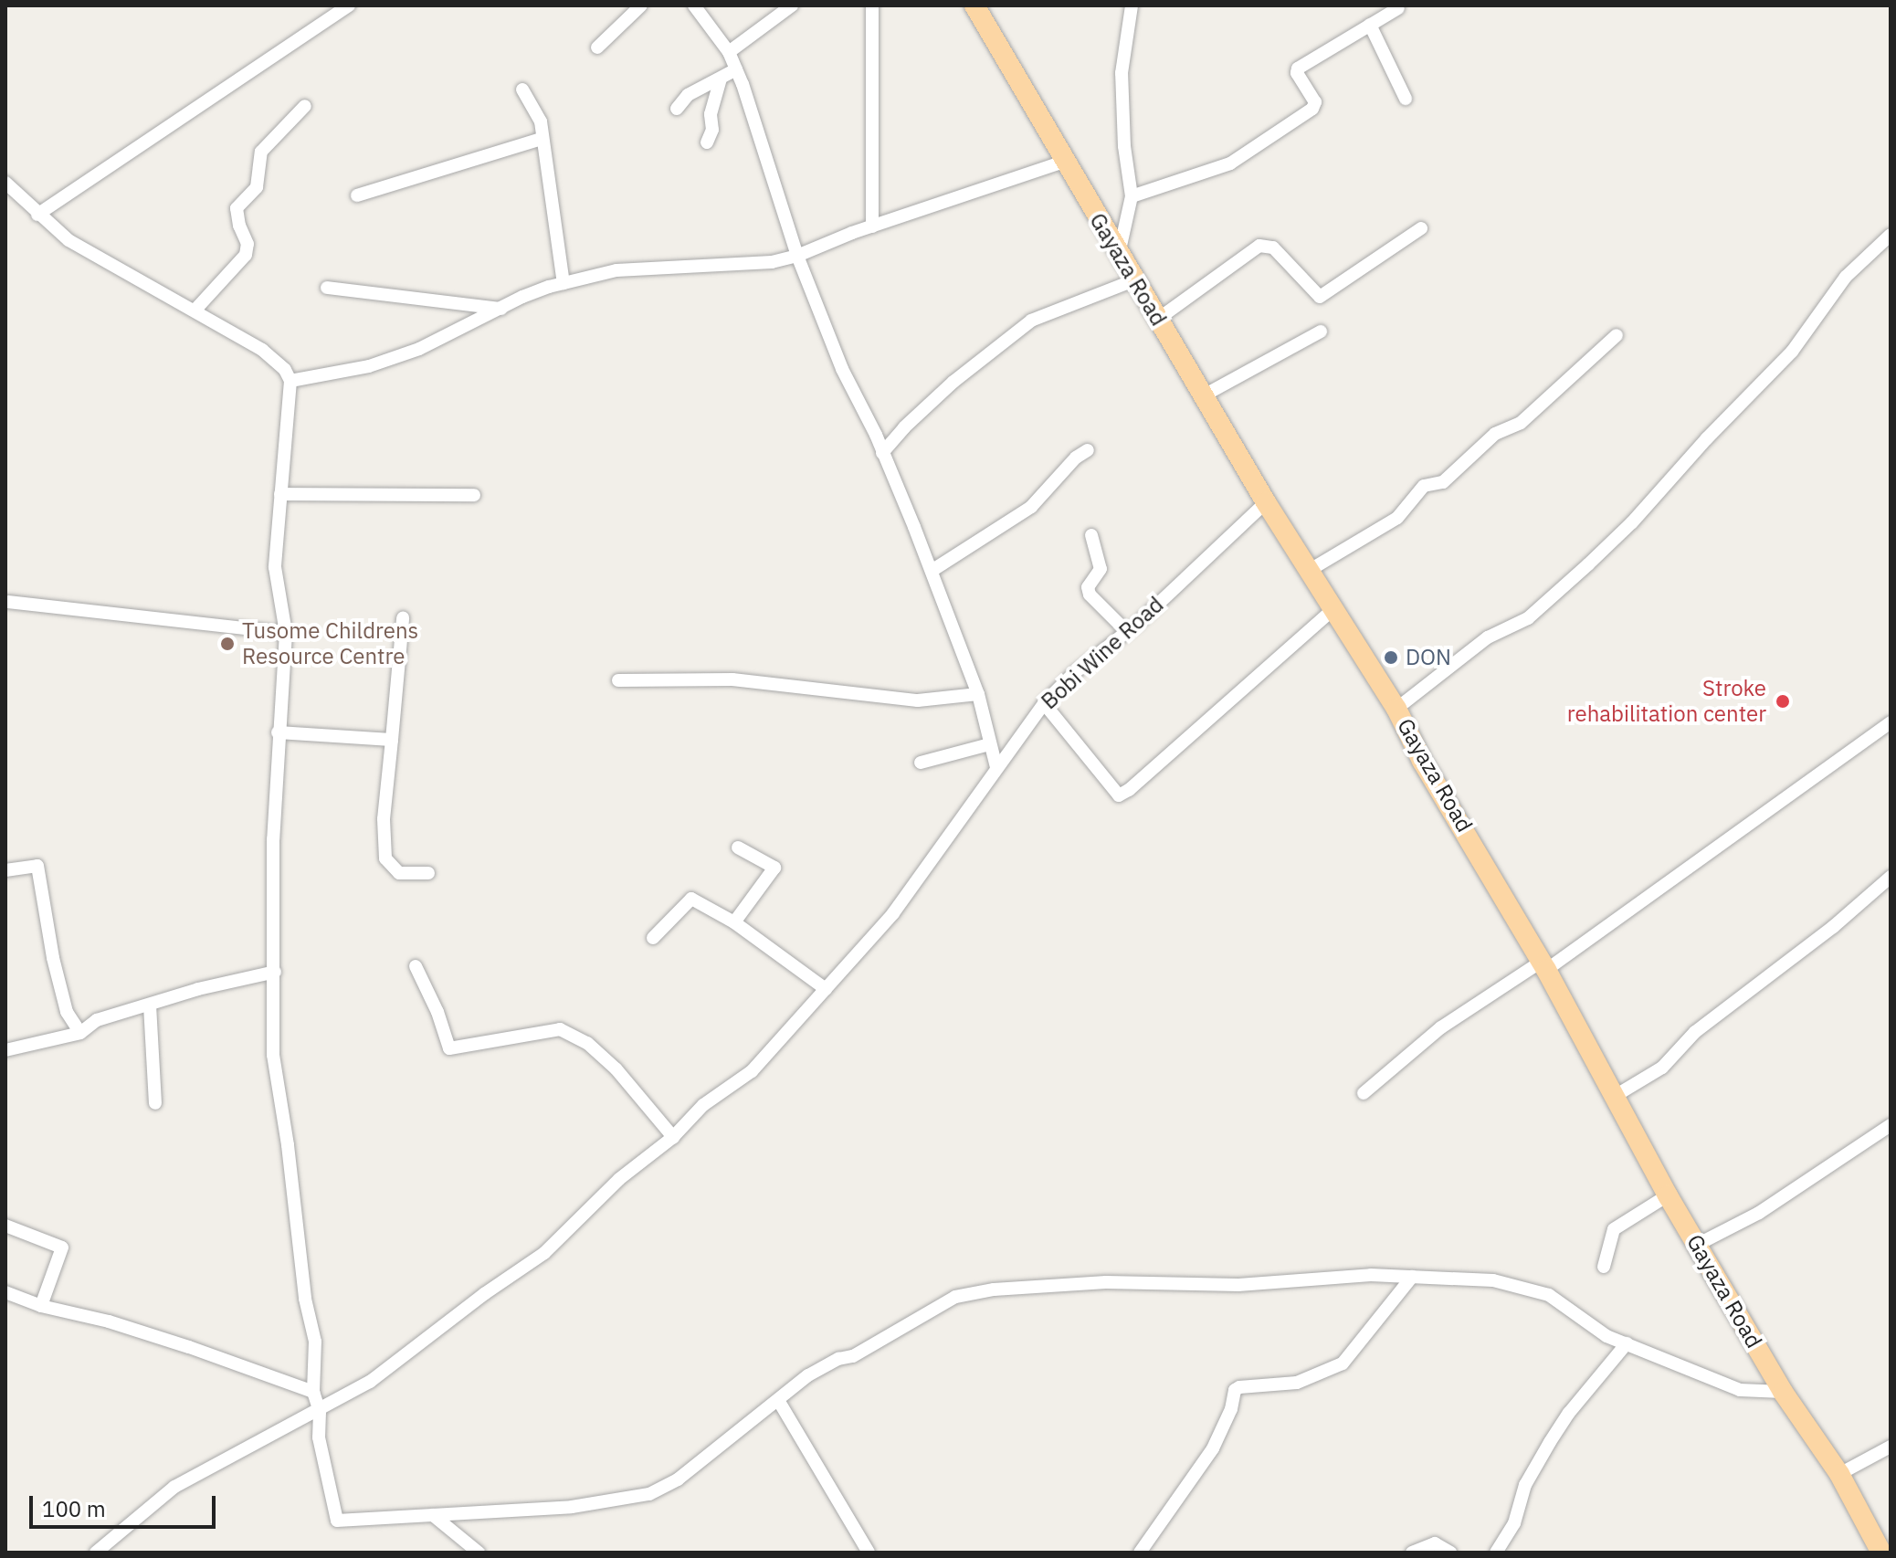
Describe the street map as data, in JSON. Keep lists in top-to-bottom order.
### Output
{
  "streets": {
    "main road": ["Gayaza Road"],
    "street": ["Bobi Wine Road"]
  },
  "crossings": [
    ["Gayaza Road", "Bobi Wine Road"]
  ],
  "places": ["Tusome Childrens Resource Centre", "DON", "Stroke rehabilitation center"],
  "scale_bar": "100 m"
}
